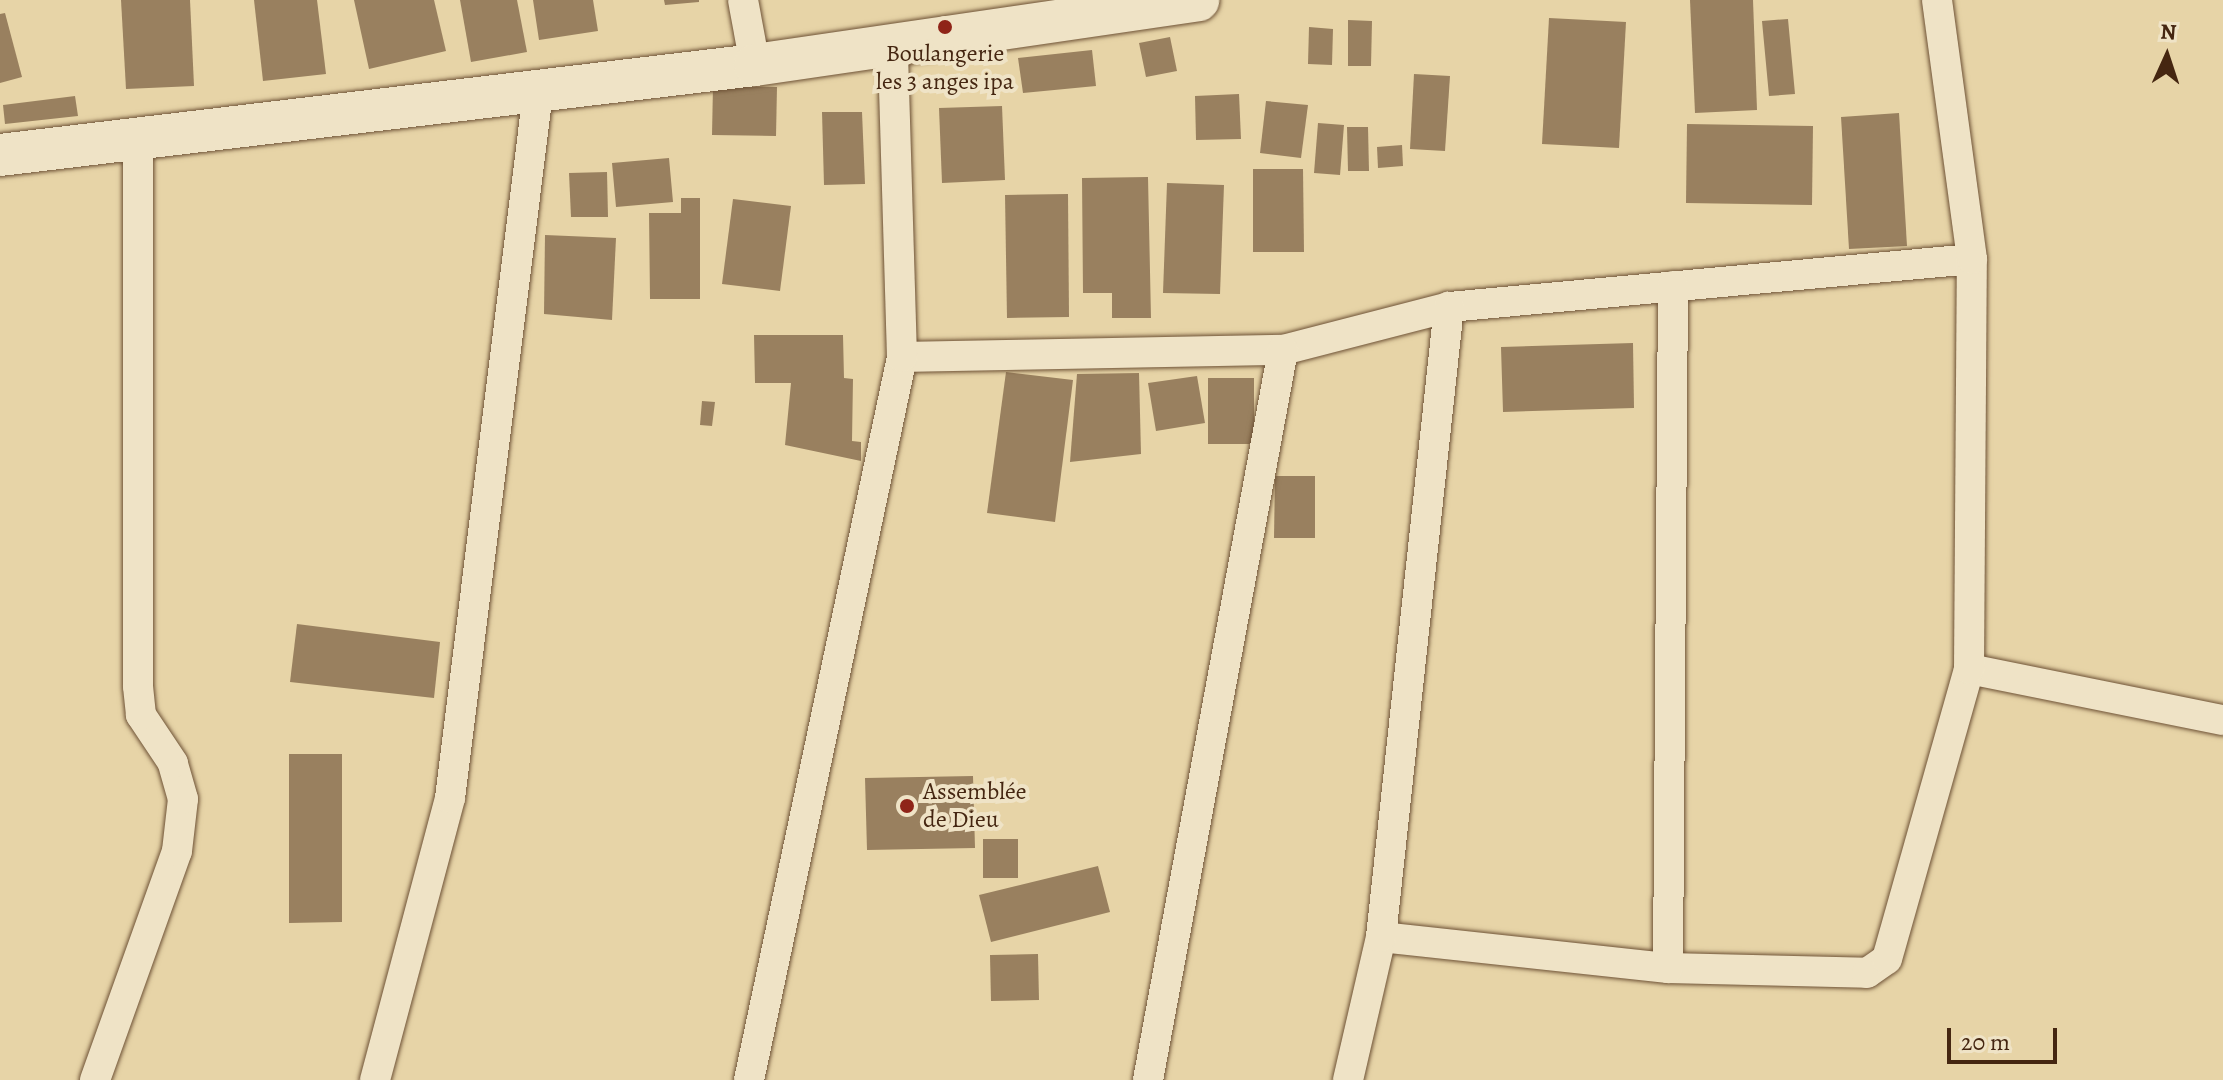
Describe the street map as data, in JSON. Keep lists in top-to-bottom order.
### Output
{
  "places": ["Boulangerie les 3 anges ipa", "Assemblée de Dieu"],
  "scale_bar": "20 m",
  "north": "top"
}
